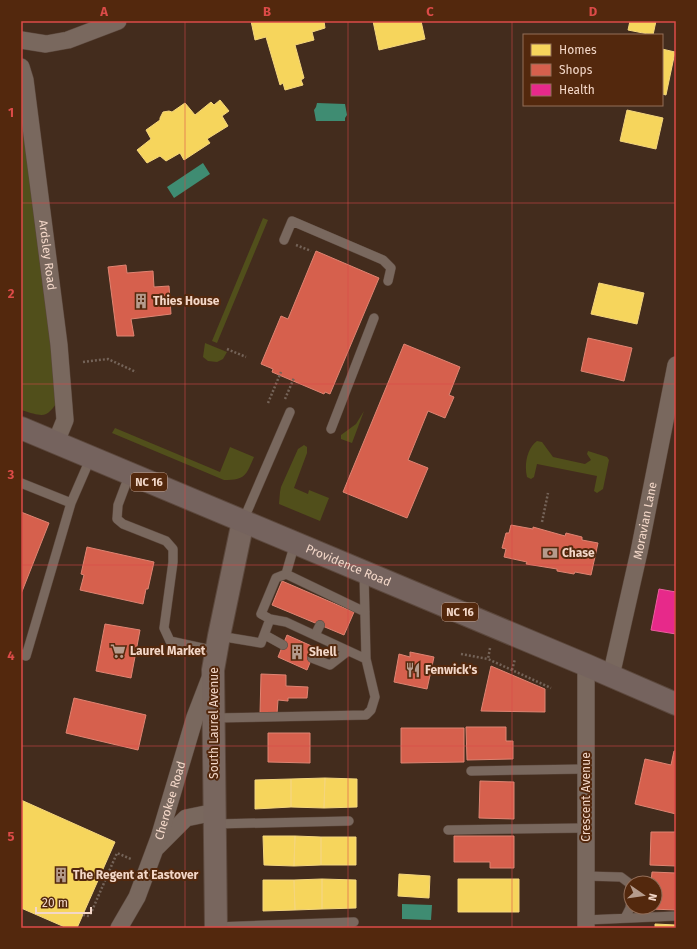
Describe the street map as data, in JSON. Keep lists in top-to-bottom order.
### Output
{
  "streets": {
    "main road": ["NC 16", "Providence Road"],
    "street": [
      "Ardsley Road",
      "Moravian Lane",
      "South Laurel Avenue",
      "Crescent Avenue",
      "Cherokee Road"
    ]
  },
  "crossings": [
    ["Ardsley Road", "Providence Road"],
    ["Moravian Lane", "Providence Road"],
    ["Providence Road", "South Laurel Avenue"],
    ["Providence Road", "Crescent Avenue"],
    ["South Laurel Avenue", "Cherokee Road"]
  ],
  "places": {
    "building": ["Thies House", "Shell", "The Regent at Eastover"],
    "bank": ["Chase"],
    "supermarket": ["Laurel Market"],
    "restaurant": ["Fenwick's"]
  },
  "legend": ["Homes", "Shops", "Health"],
  "scale_bar": "20 m",
  "north": "right",
  "grid": {
    "columns": [
      "A",
      "B",
      "C",
      "D"
    ],
    "rows": [
      "1",
      "2",
      "3",
      "4",
      "5"
    ]
  }
}
